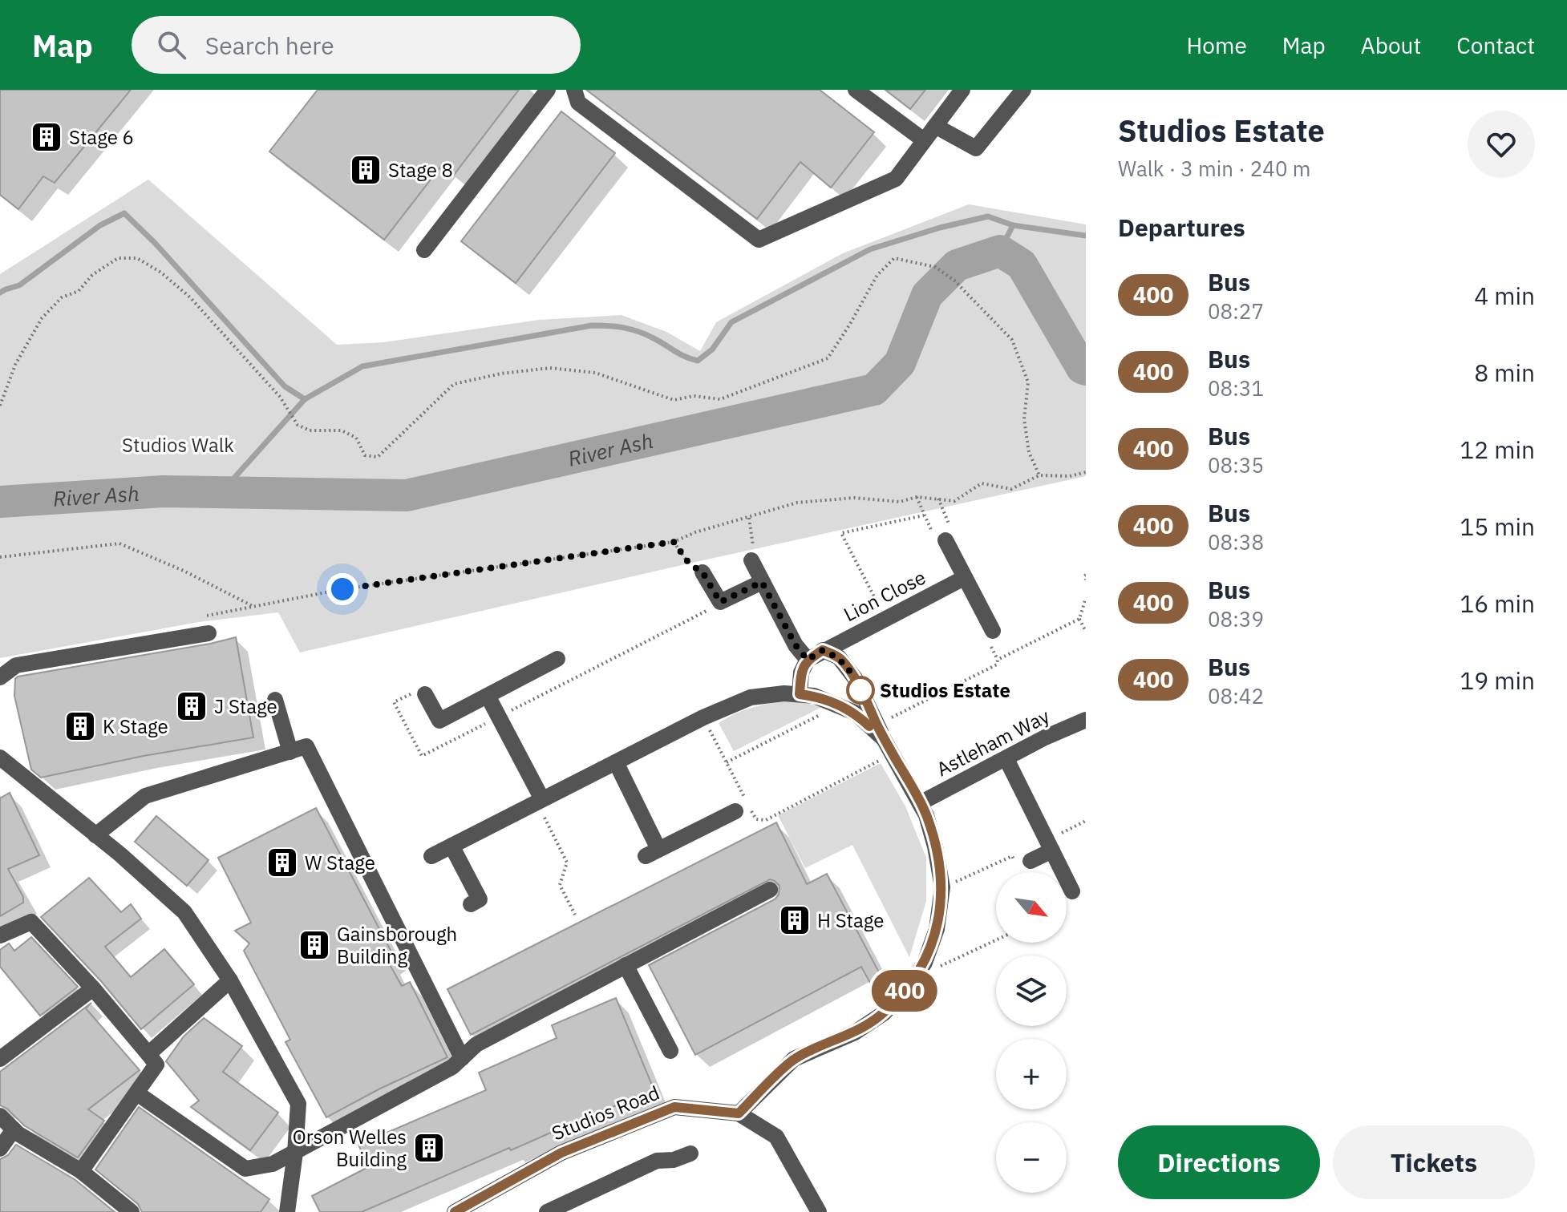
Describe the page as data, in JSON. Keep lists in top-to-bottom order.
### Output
{
  "streets": {
    "street": ["Lion Close", "Astleham Way", "Studios Road"]
  },
  "water": ["River Ash"],
  "parks": ["Studios Walk"],
  "places": {
    "building": [
      "Stage 6",
      "Stage 8",
      "J Stage",
      "K Stage",
      "W Stage",
      "H Stage",
      "Gainsborough Building",
      "Orson Welles Building"
    ],
    "other": ["Studios Estate"]
  },
  "lines": ["bus line 400"],
  "north": "bottom right",
  "page": {
    "header": "Map",
    "search": "Search here",
    "nav": [
      "Home",
      "Map",
      "About",
      "Contact"
    ],
    "on_map": "400",
    "heading": [
      ["Studios Estate", "Walk · 3 min · 240 m"],
      "Departures"
    ],
    "list": [
      {
        "mark": "400",
        "name": "Bus",
        "note": "08:27",
        "value": "4 min"
      },
      {
        "mark": "400",
        "name": "Bus",
        "note": "08:31",
        "value": "8 min"
      },
      {
        "mark": "400",
        "name": "Bus",
        "note": "08:35",
        "value": "12 min"
      },
      {
        "mark": "400",
        "name": "Bus",
        "note": "08:38",
        "value": "15 min"
      },
      {
        "mark": "400",
        "name": "Bus",
        "note": "08:39",
        "value": "16 min"
      },
      {
        "mark": "400",
        "name": "Bus",
        "note": "08:42",
        "value": "19 min"
      }
    ],
    "map_buttons": ["+", "−"],
    "buttons": ["Directions", "Tickets"]
  }
}
